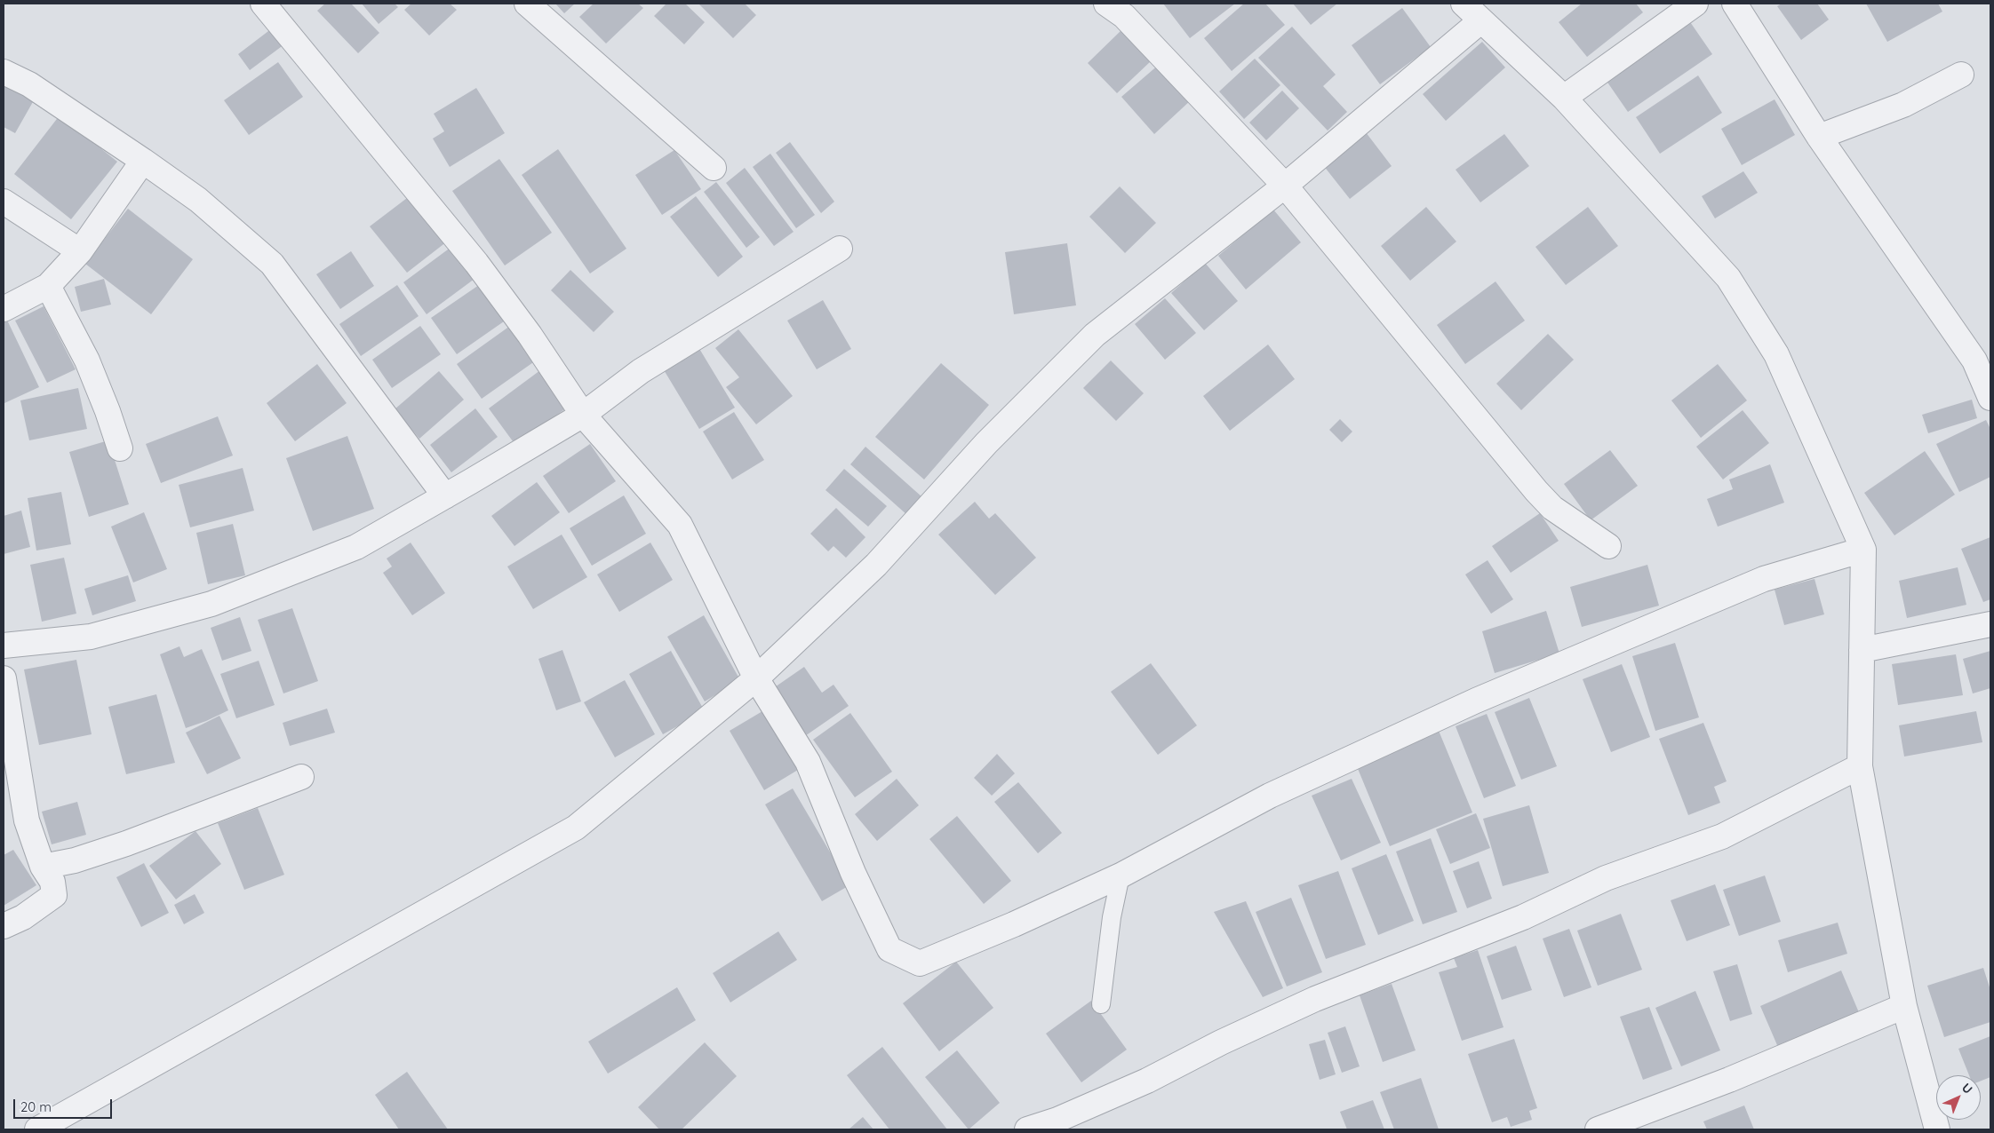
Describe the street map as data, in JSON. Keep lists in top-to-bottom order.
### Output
{
  "scale_bar": "20 m",
  "north": "top right"
}
